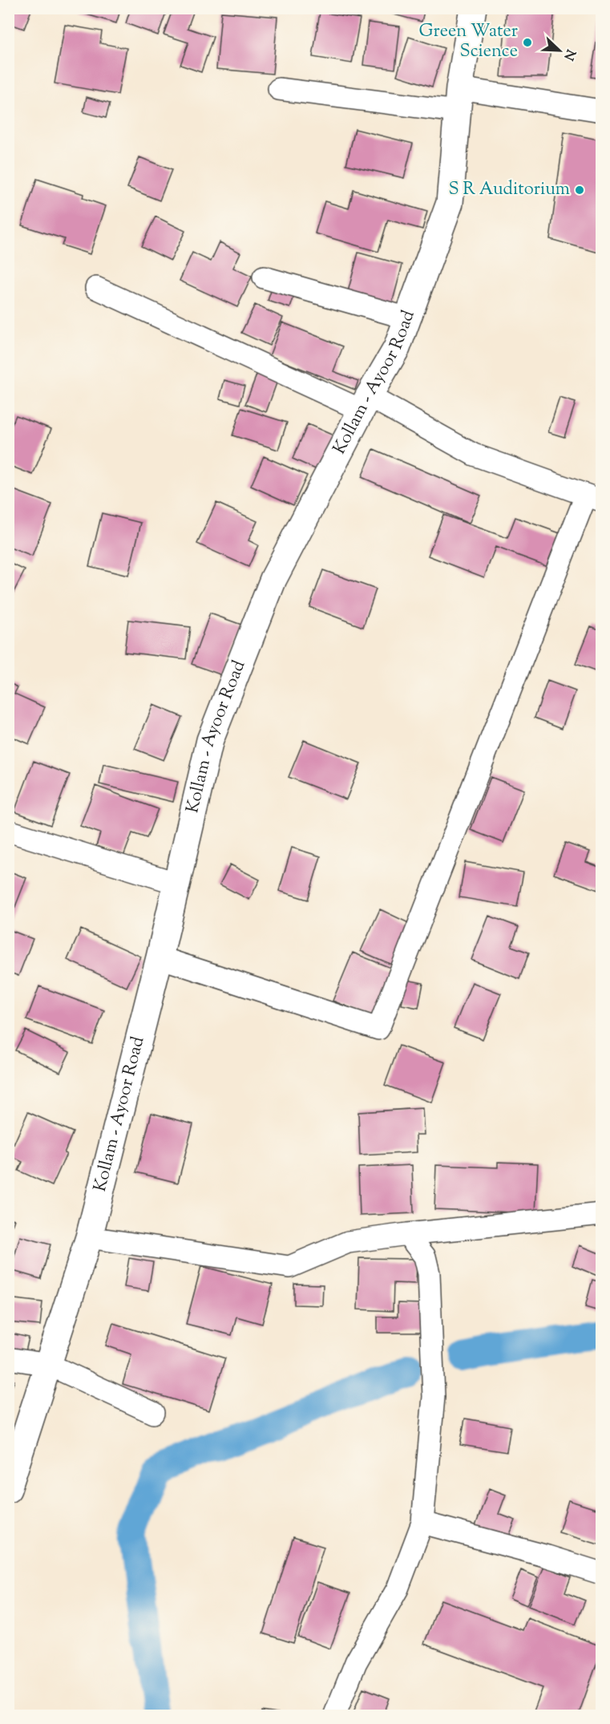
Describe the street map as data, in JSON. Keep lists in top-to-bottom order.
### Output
{
  "streets": {
    "main road": ["Kollam - Ayoor Road"]
  },
  "places": ["Green Water Science", "S R Auditorium"],
  "north": "bottom right"
}
